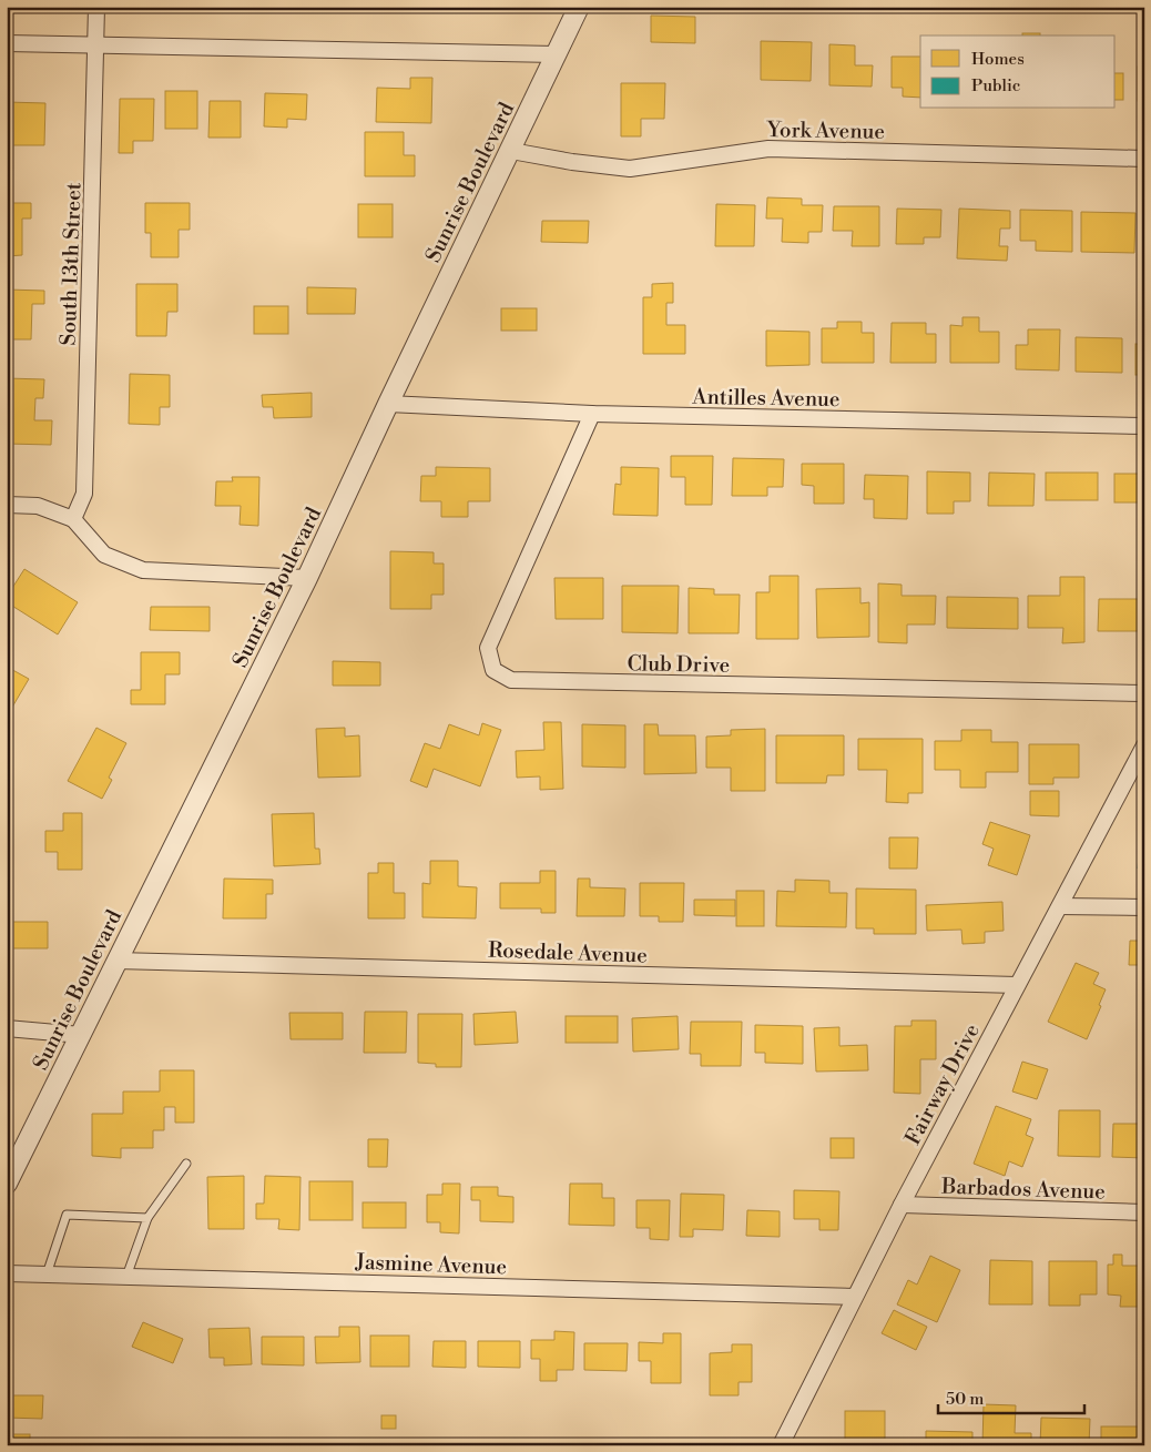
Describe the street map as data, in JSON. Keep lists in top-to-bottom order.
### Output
{
  "streets": {
    "street": [
      "York Avenue",
      "Sunrise Boulevard",
      "South 13th Street",
      "Antilles Avenue",
      "Club Drive",
      "Rosedale Avenue",
      "Fairway Drive",
      "Barbados Avenue",
      "Jasmine Avenue"
    ]
  },
  "crossings": [
    ["York Avenue", "Sunrise Boulevard"],
    ["Sunrise Boulevard", "Antilles Avenue"],
    ["Sunrise Boulevard", "Rosedale Avenue"],
    ["Antilles Avenue", "Club Drive"],
    ["Rosedale Avenue", "Fairway Drive"],
    ["Fairway Drive", "Barbados Avenue"],
    ["Fairway Drive", "Jasmine Avenue"]
  ],
  "legend": ["Homes", "Public"],
  "scale_bar": "50 m"
}
